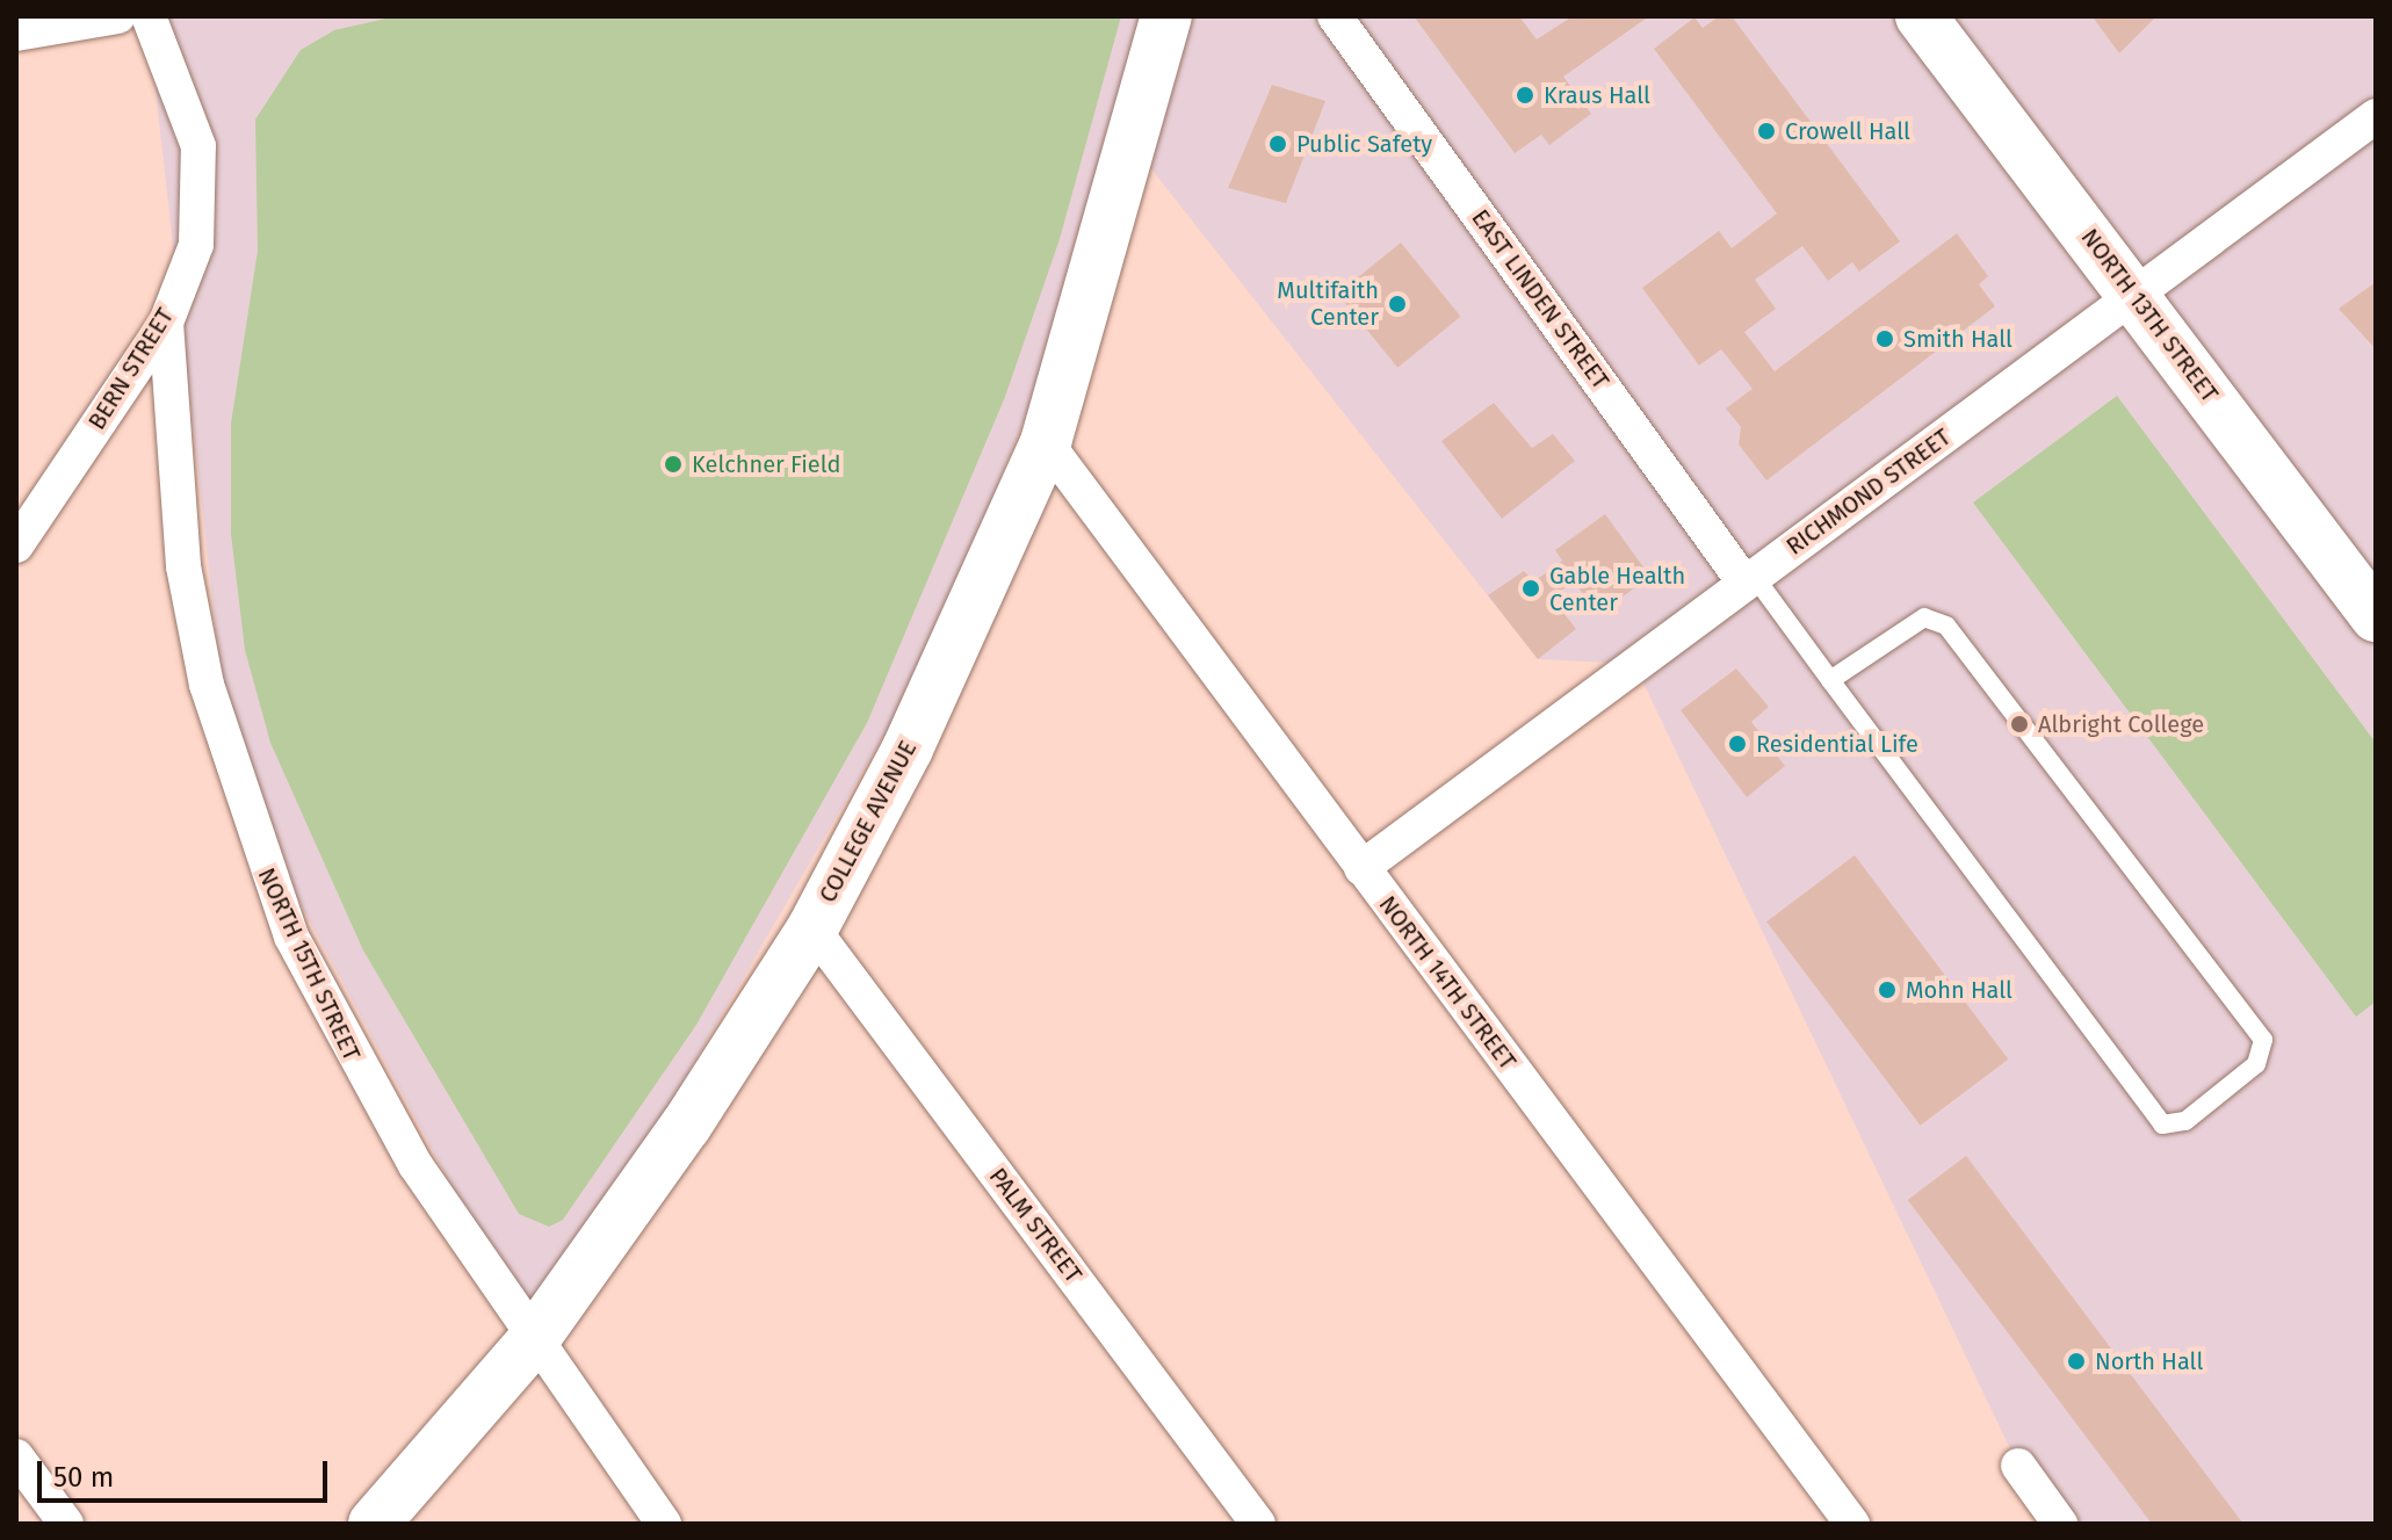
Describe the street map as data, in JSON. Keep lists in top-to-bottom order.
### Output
{
  "streets": {
    "street": [
      "EAST LINDEN STREET",
      "NORTH 13TH STREET",
      "BERN STREET",
      "RICHMOND STREET",
      "COLLEGE AVENUE",
      "NORTH 15TH STREET",
      "NORTH 14TH STREET",
      "PALM STREET"
    ]
  },
  "crossings": [
    ["EAST LINDEN STREET", "RICHMOND STREET"],
    ["NORTH 13TH STREET", "RICHMOND STREET"],
    ["BERN STREET", "NORTH 15TH STREET"],
    ["RICHMOND STREET", "NORTH 14TH STREET"],
    ["COLLEGE AVENUE", "NORTH 15TH STREET"],
    ["COLLEGE AVENUE", "NORTH 14TH STREET"],
    ["COLLEGE AVENUE", "PALM STREET"]
  ],
  "places": [
    "Kraus Hall",
    "Crowell Hall",
    "Public Safety",
    "Multifaith Center",
    "Smith Hall",
    "Kelchner Field",
    "Gable Health Center",
    "Albright College",
    "Residential Life",
    "Mohn Hall",
    "North Hall"
  ],
  "scale_bar": "50 m"
}
